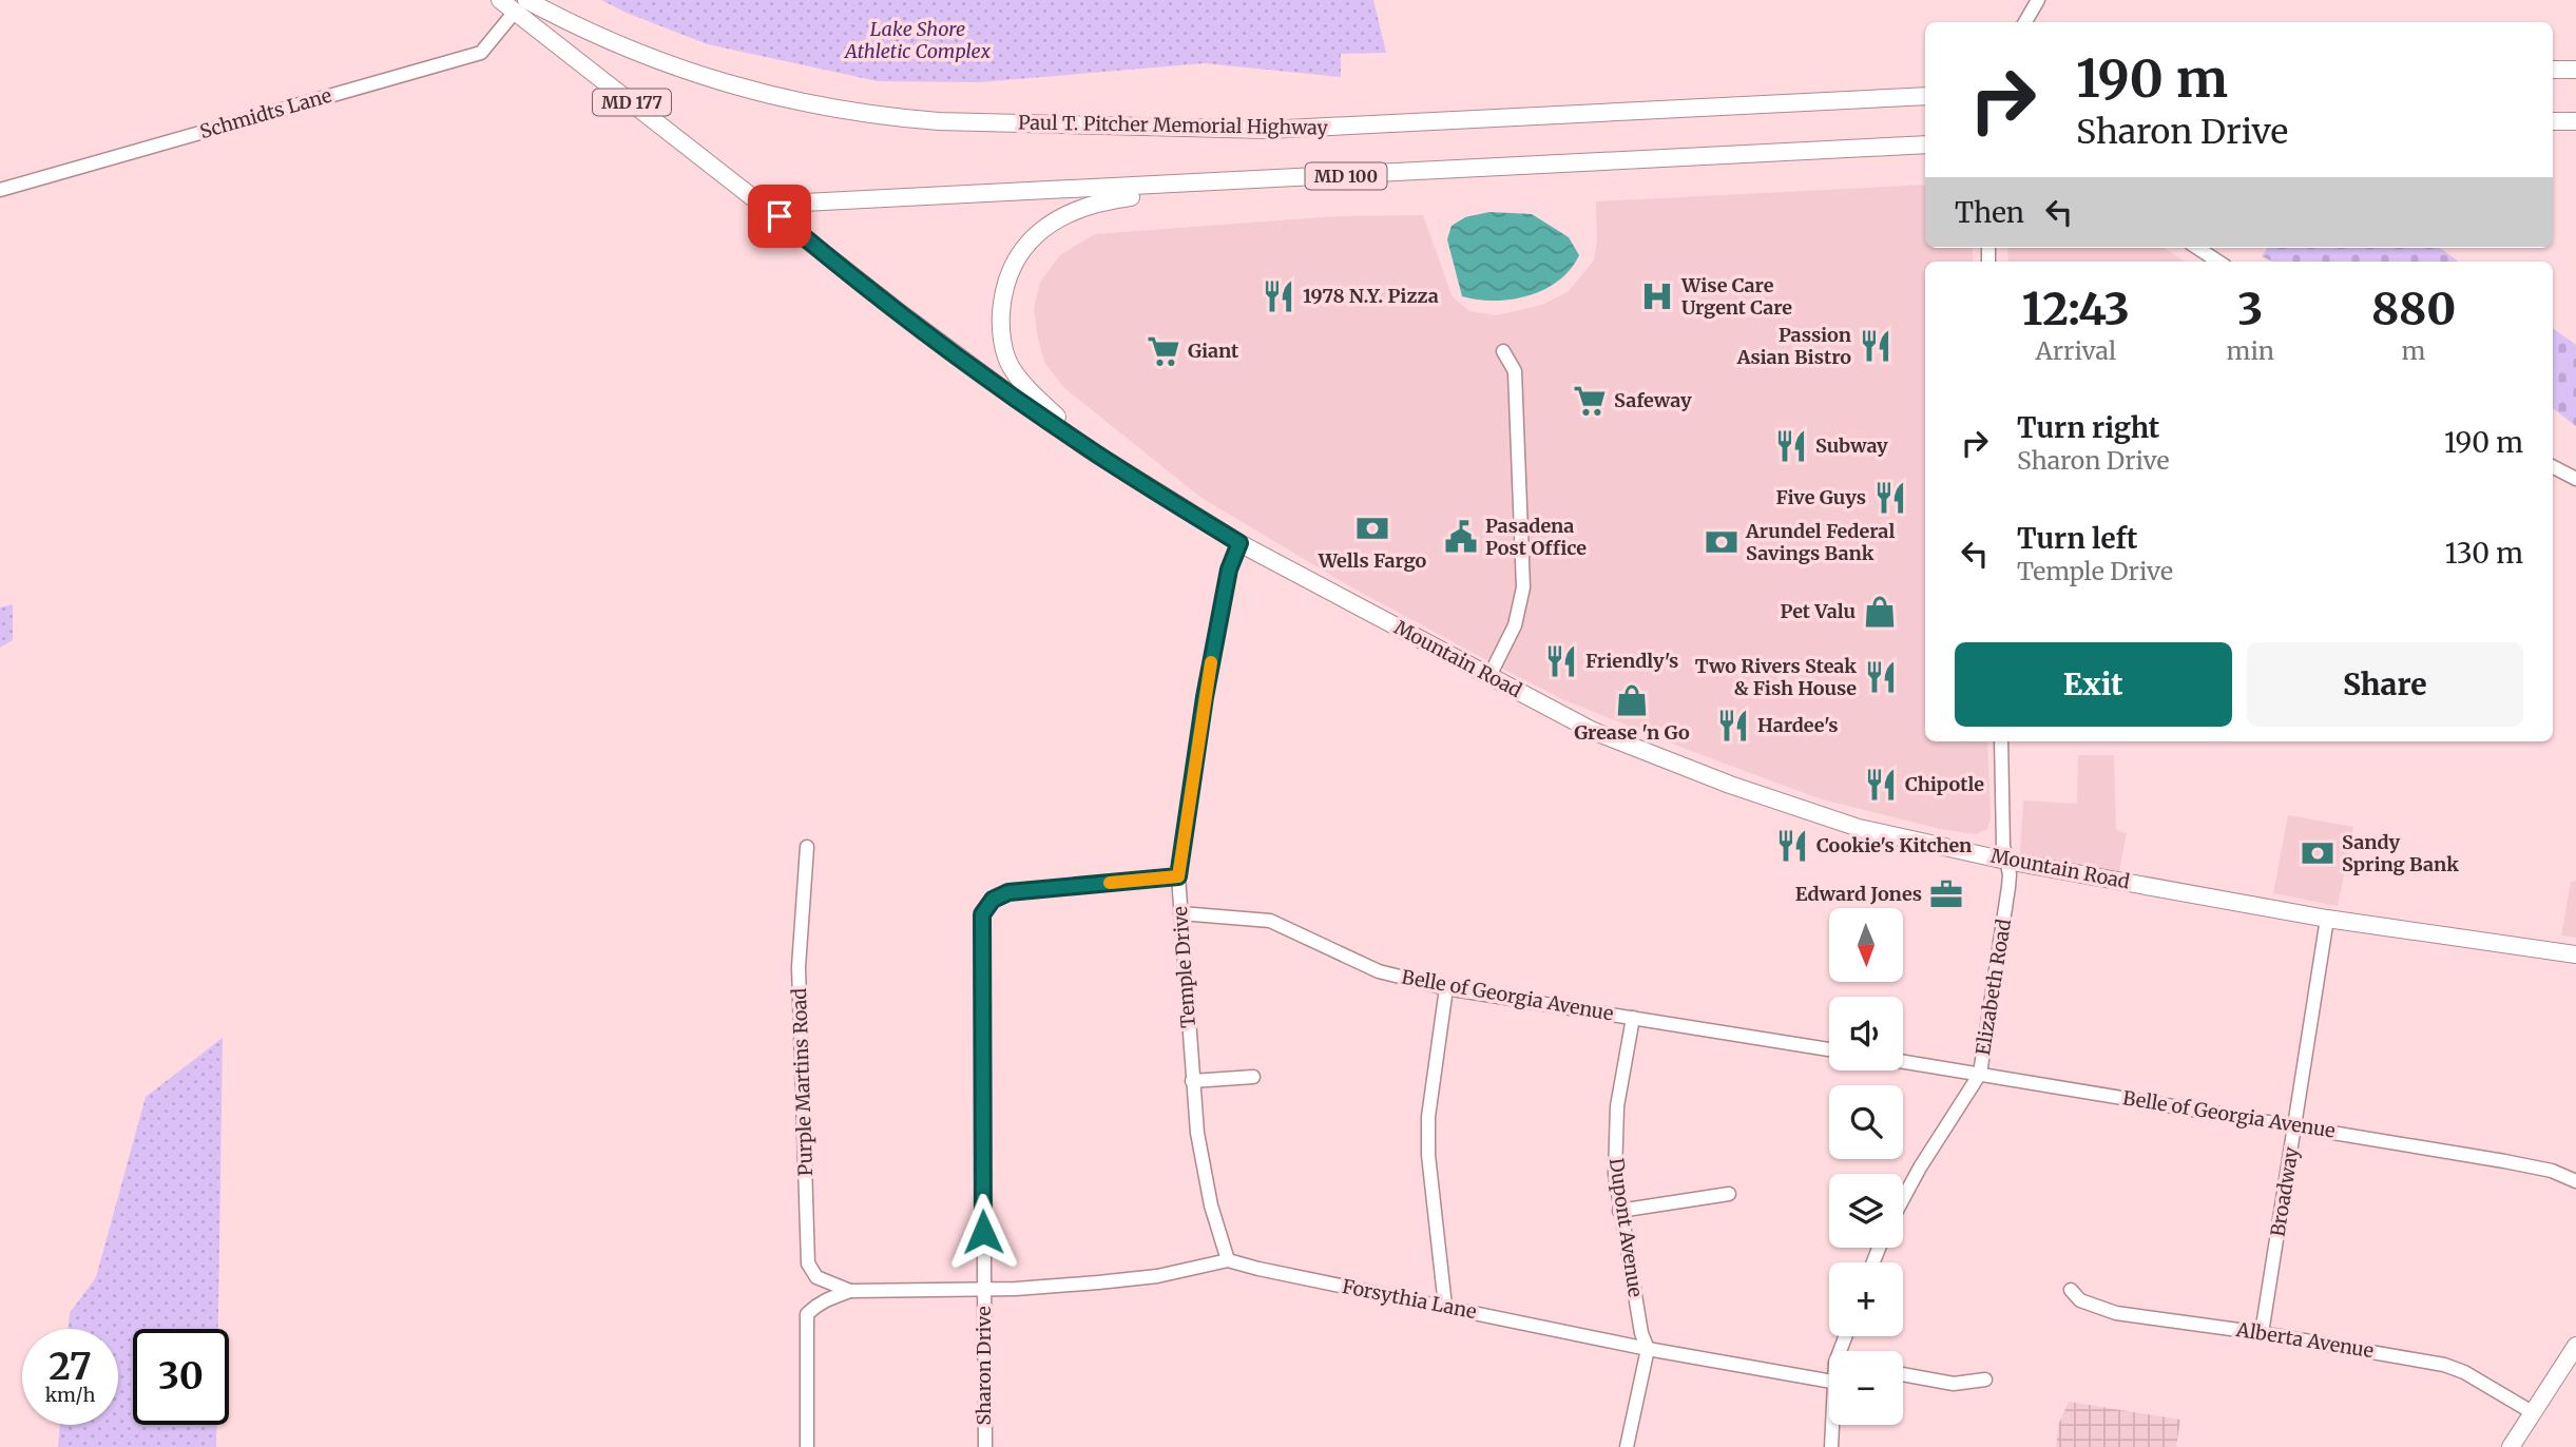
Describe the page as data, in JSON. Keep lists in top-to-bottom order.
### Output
{
  "streets": {
    "main road": [
      "MD 177",
      "Paul T. Pitcher Memorial Highway",
      "MD 100",
      "Mountain Road"
    ],
    "street": [
      "Schmidts Lane",
      "Temple Drive",
      "Elizabeth Road",
      "Belle of Georgia Avenue",
      "Purple Martins Road",
      "Broadway",
      "Dupont Avenue",
      "Forsythia Lane",
      "Alberta Avenue",
      "Sharon Drive"
    ]
  },
  "crossings": [
    ["Schmidts Lane", "Paul T. Pitcher Memorial Highway"],
    ["Schmidts Lane", "Mountain Road"],
    ["Paul T. Pitcher Memorial Highway", "Mountain Road"],
    ["MD 100", "Mountain Road"],
    ["Mountain Road", "Temple Drive"],
    ["Mountain Road", "Elizabeth Road"],
    ["Mountain Road", "Broadway"],
    ["Temple Drive", "Belle of Georgia Avenue"],
    ["Temple Drive", "Forsythia Lane"],
    ["Temple Drive", "Sharon Drive"],
    ["Elizabeth Road", "Belle of Georgia Avenue"],
    ["Belle of Georgia Avenue", "Broadway"],
    ["Belle of Georgia Avenue", "Dupont Avenue"],
    ["Purple Martins Road", "Forsythia Lane"],
    ["Purple Martins Road", "Sharon Drive"],
    ["Broadway", "Alberta Avenue"],
    ["Dupont Avenue", "Forsythia Lane"],
    ["Forsythia Lane", "Sharon Drive"]
  ],
  "parks": ["Lake Shore Athletic Complex"],
  "places": {
    "restaurant": [
      "1978 N.Y. Pizza",
      "Passion Asian Bistro",
      "Subway",
      "Five Guys",
      "Friendly's",
      "Two Rivers Steak & Fish House",
      "Hardee's",
      "Chipotle",
      "Cookie's Kitchen"
    ],
    "hospital": ["Wise Care Urgent Care"],
    "supermarket": ["Giant", "Safeway"],
    "bank": ["Wells Fargo", "Arundel Federal Savings Bank", "Sandy Spring Bank"],
    "public building": ["Pasadena Post Office"],
    "shop": ["Pet Valu", "Grease 'n Go"],
    "office": ["Edward Jones"]
  },
  "north": "bottom",
  "page": {
    "turn": ["190 m", "Sharon Drive"],
    "then": "Then",
    "eta": [
      "12:43",
      "Arrival",
      "3",
      "min",
      "880",
      "m"
    ],
    "list": [
      {
        "name": "Turn right",
        "note": "Sharon Drive",
        "value": "190 m"
      },
      {
        "name": "Turn left",
        "note": "Temple Drive",
        "value": "130 m"
      }
    ],
    "buttons": ["Exit", "Share"],
    "map_buttons": ["+", "−"],
    "speed": "27 km/h",
    "limit": "30"
  }
}
